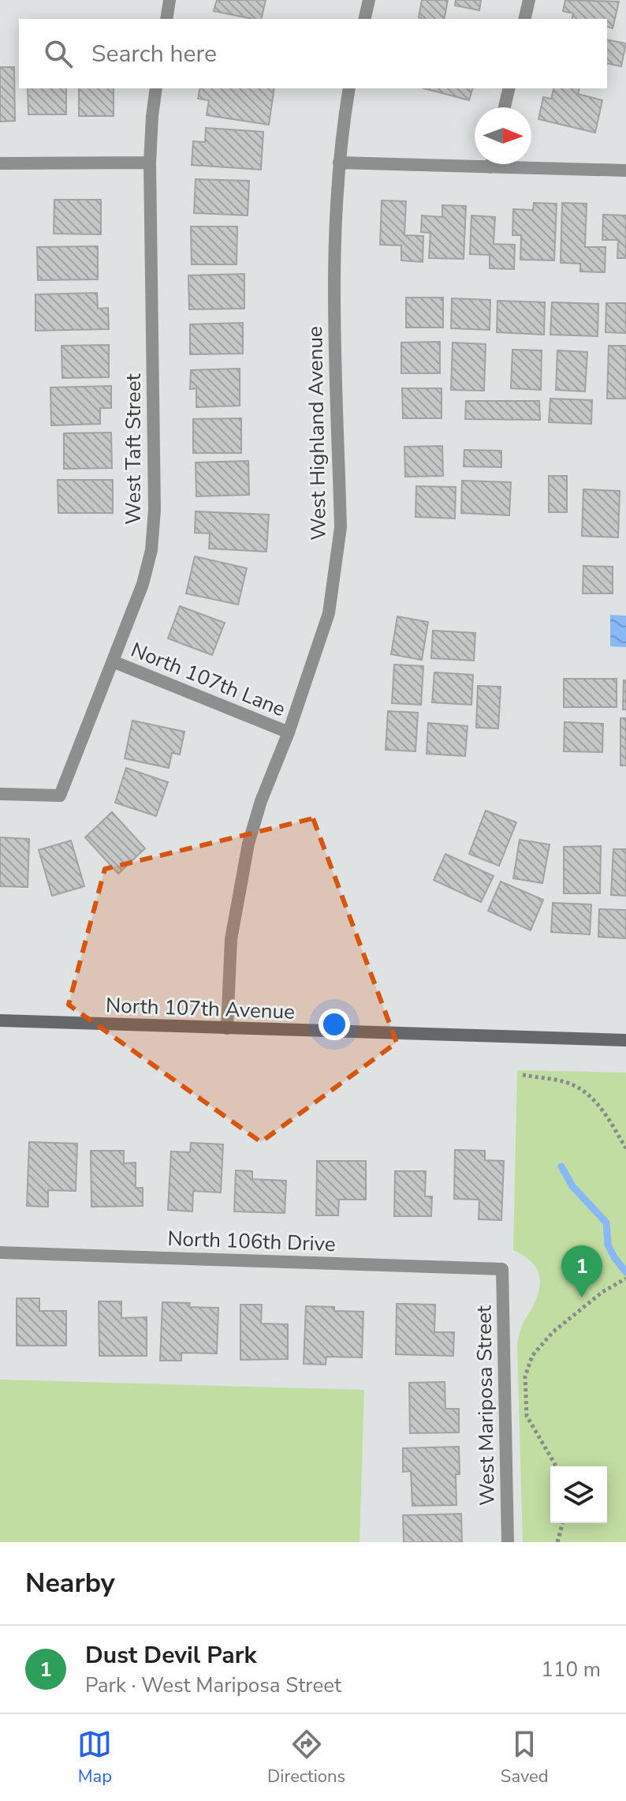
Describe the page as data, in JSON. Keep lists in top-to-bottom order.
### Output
{
  "streets": {
    "main road": ["North 107th Avenue"],
    "street": [
      "West Highland Avenue",
      "West Taft Street",
      "North 107th Lane",
      "North 106th Drive",
      "West Mariposa Street"
    ]
  },
  "crossings": [
    ["West Highland Avenue", "North 107th Lane"],
    ["West Highland Avenue", "North 107th Avenue"],
    ["West Taft Street", "North 107th Lane"],
    ["North 106th Drive", "West Mariposa Street"]
  ],
  "north": "right",
  "page": {
    "search": "Search here",
    "pins": "1",
    "heading": "Nearby",
    "list": [
      {
        "mark": "1",
        "name": "Dust Devil Park",
        "note": "Park · West Mariposa Street",
        "value": "110 m"
      }
    ],
    "nav": ["Map", "Directions", "Saved"]
  }
}
